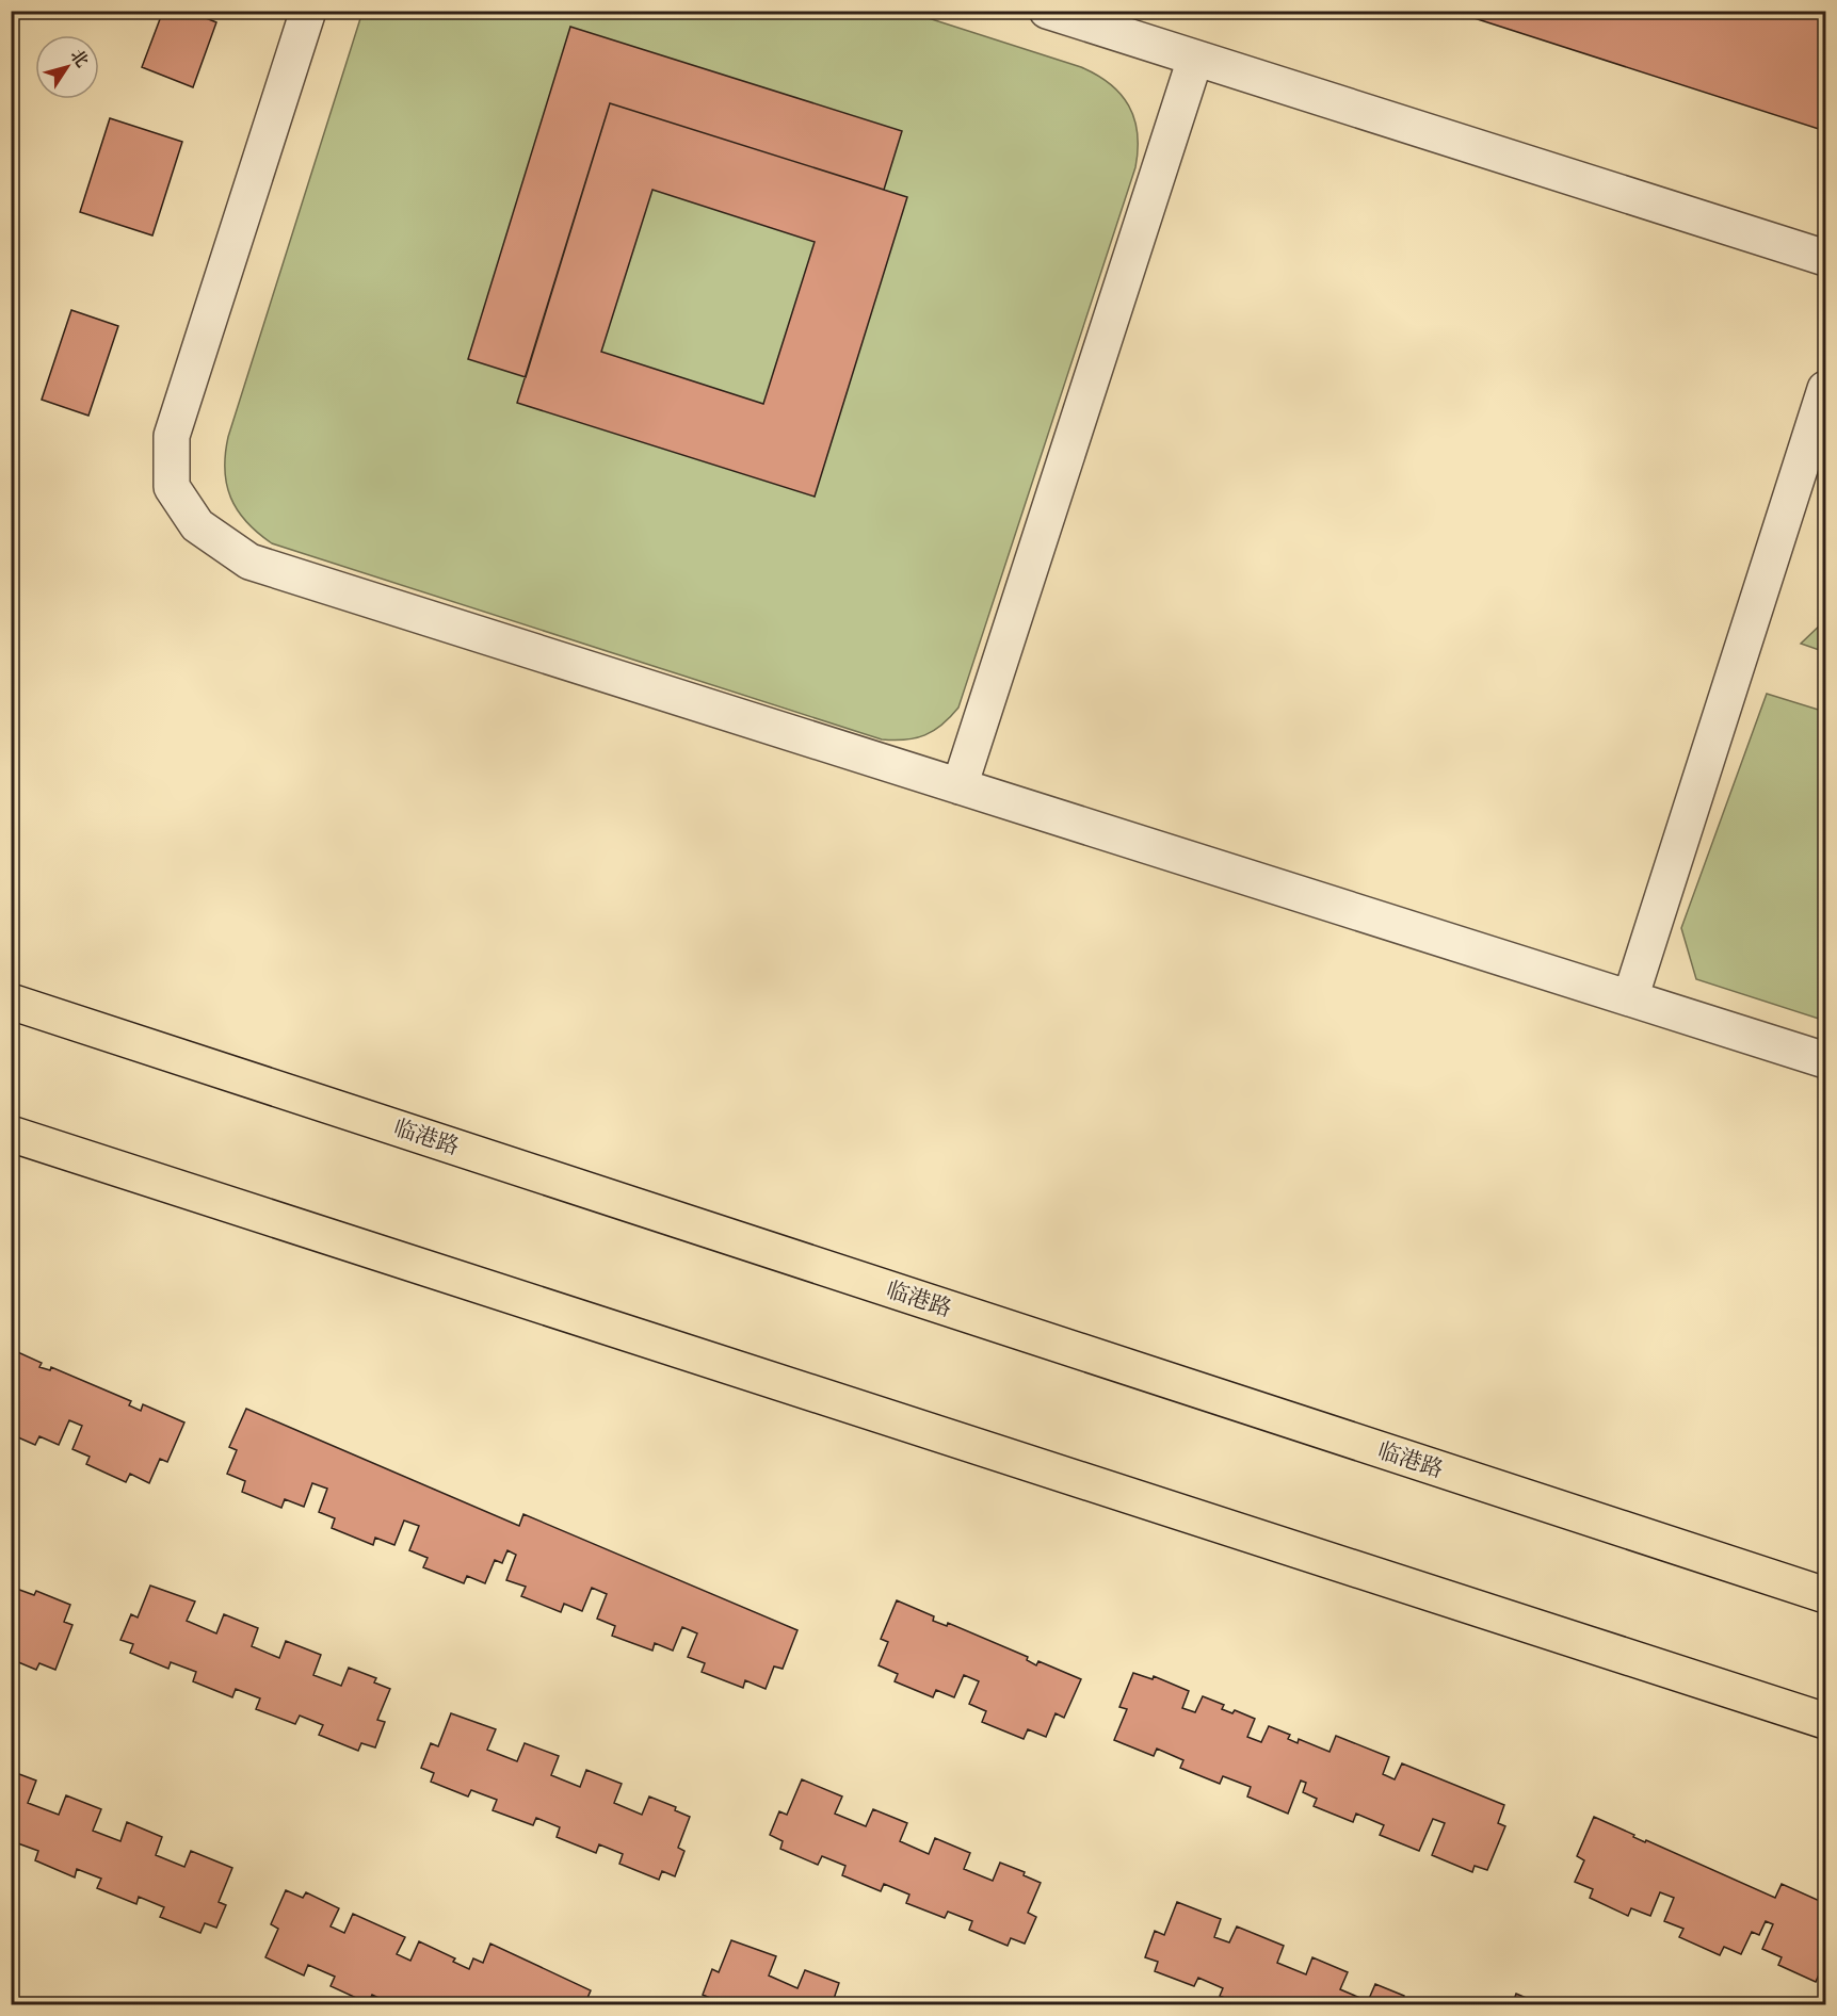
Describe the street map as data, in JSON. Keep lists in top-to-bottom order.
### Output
{
  "streets": {
    "main road": ["临港路"]
  },
  "north": "top right"
}
